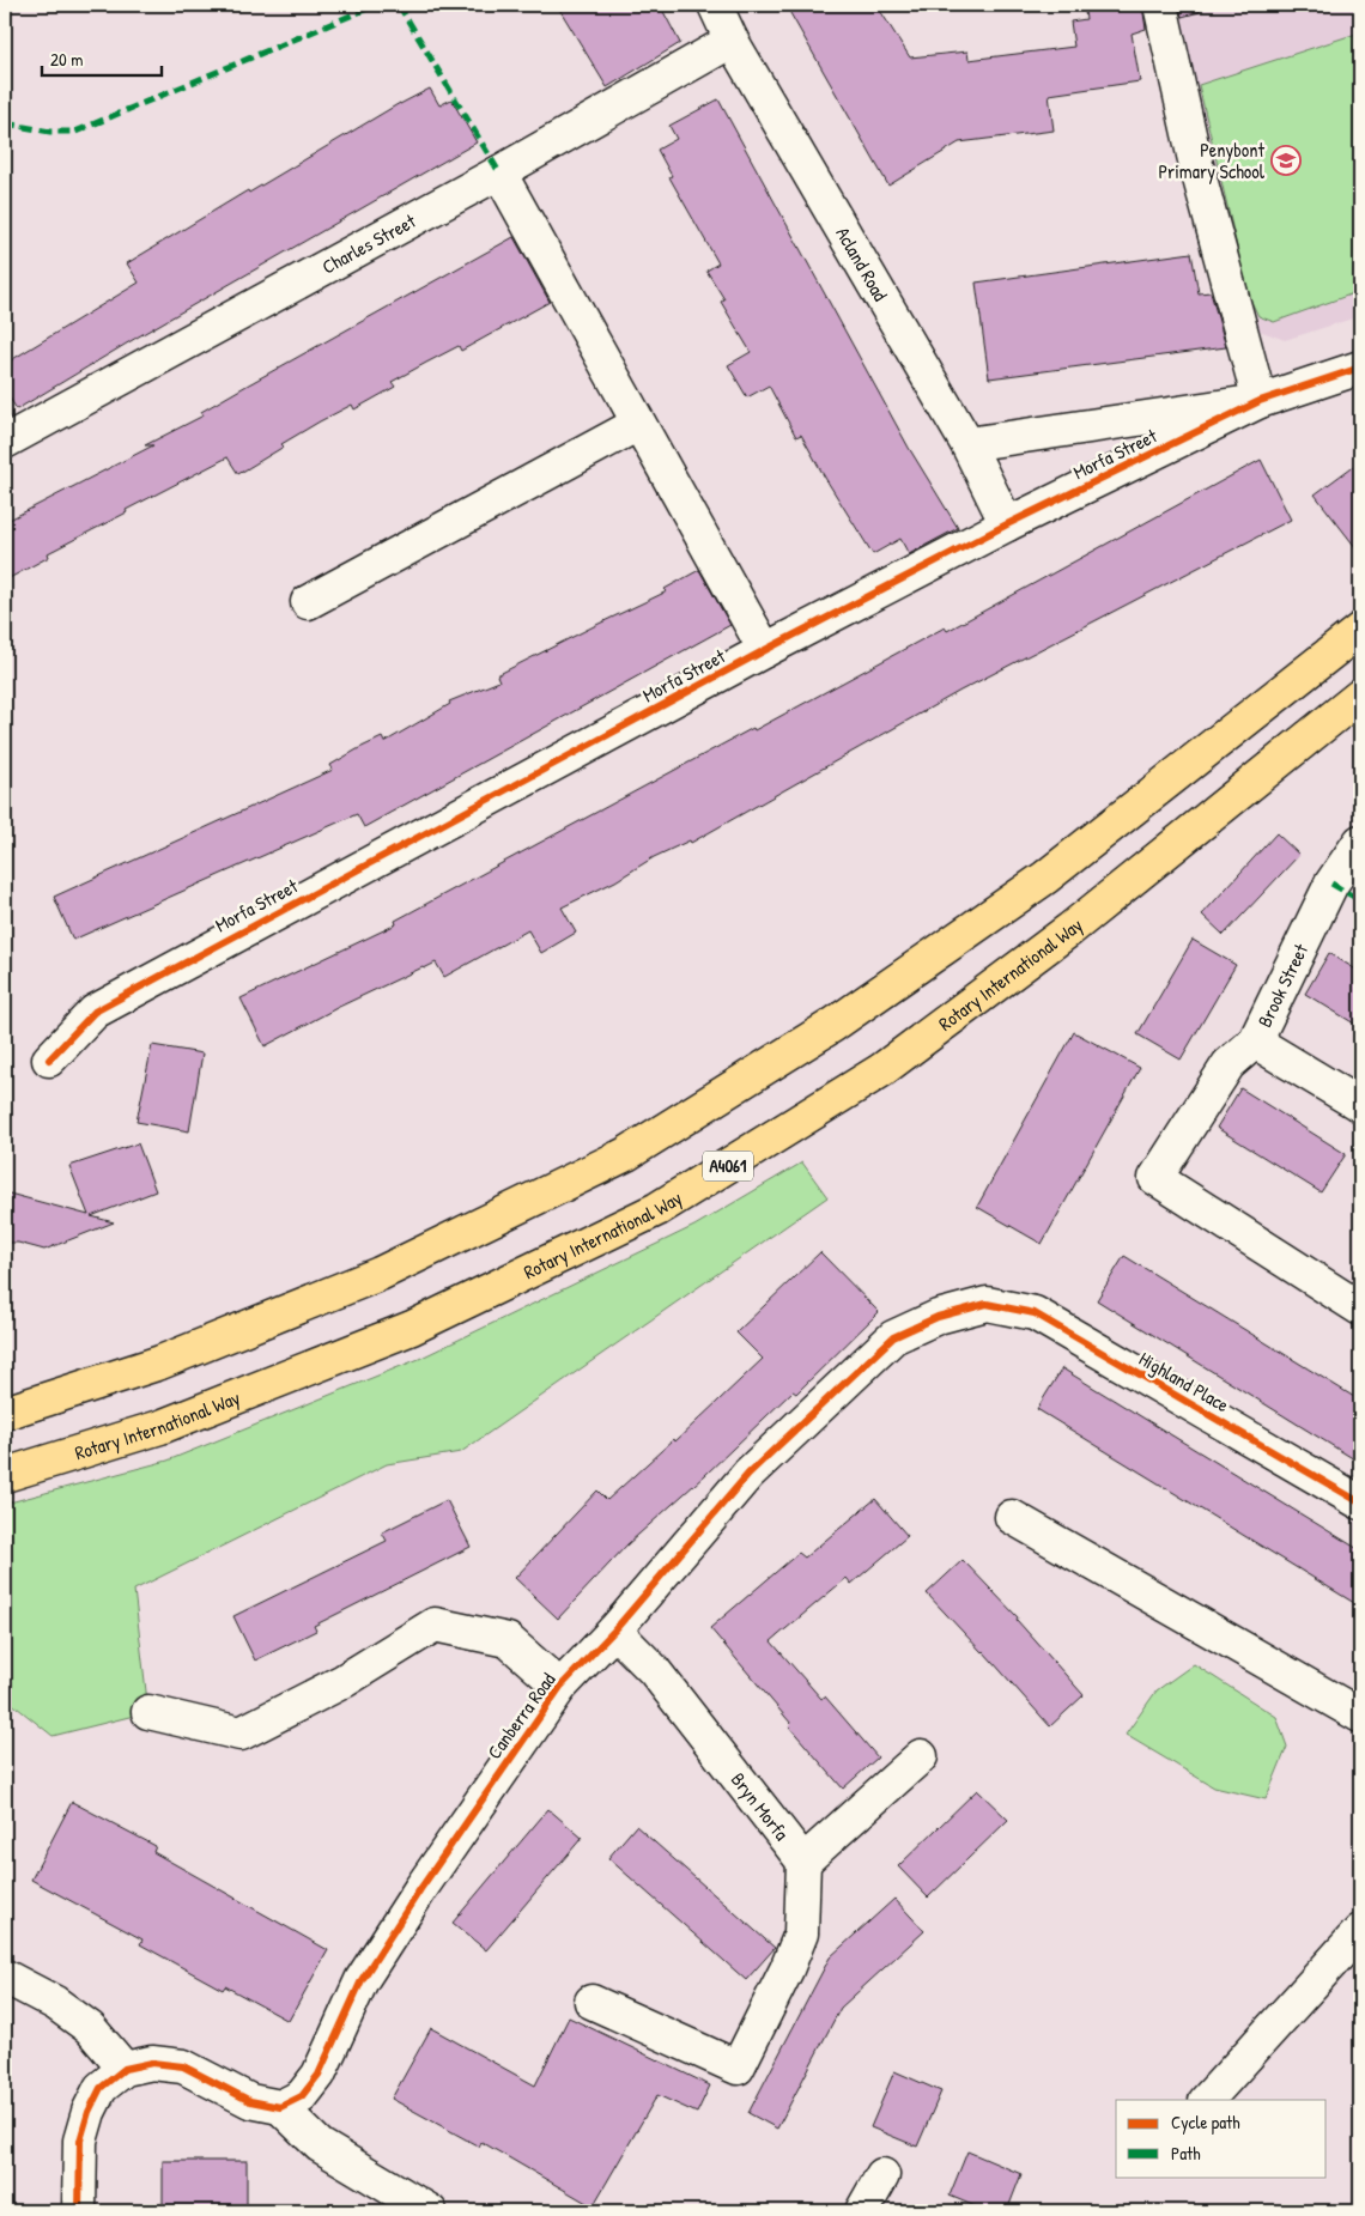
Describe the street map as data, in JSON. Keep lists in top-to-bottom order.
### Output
{
  "streets": {
    "main road": ["Rotary International Way", "A4061"],
    "street": [
      "Charles Street",
      "Acland Road",
      "Morfa Street",
      "Brook Street",
      "Highland Place",
      "Canberra Road",
      "Bryn Morfa"
    ]
  },
  "crossings": [
    ["Charles Street", "Acland Road"],
    ["Acland Road", "Morfa Street"],
    ["Highland Place", "Canberra Road"],
    ["Canberra Road", "Bryn Morfa"]
  ],
  "places": {
    "school or university": ["Penybont Primary School"]
  },
  "legend": ["Cycle path", "Path"],
  "scale_bar": "20 m"
}
